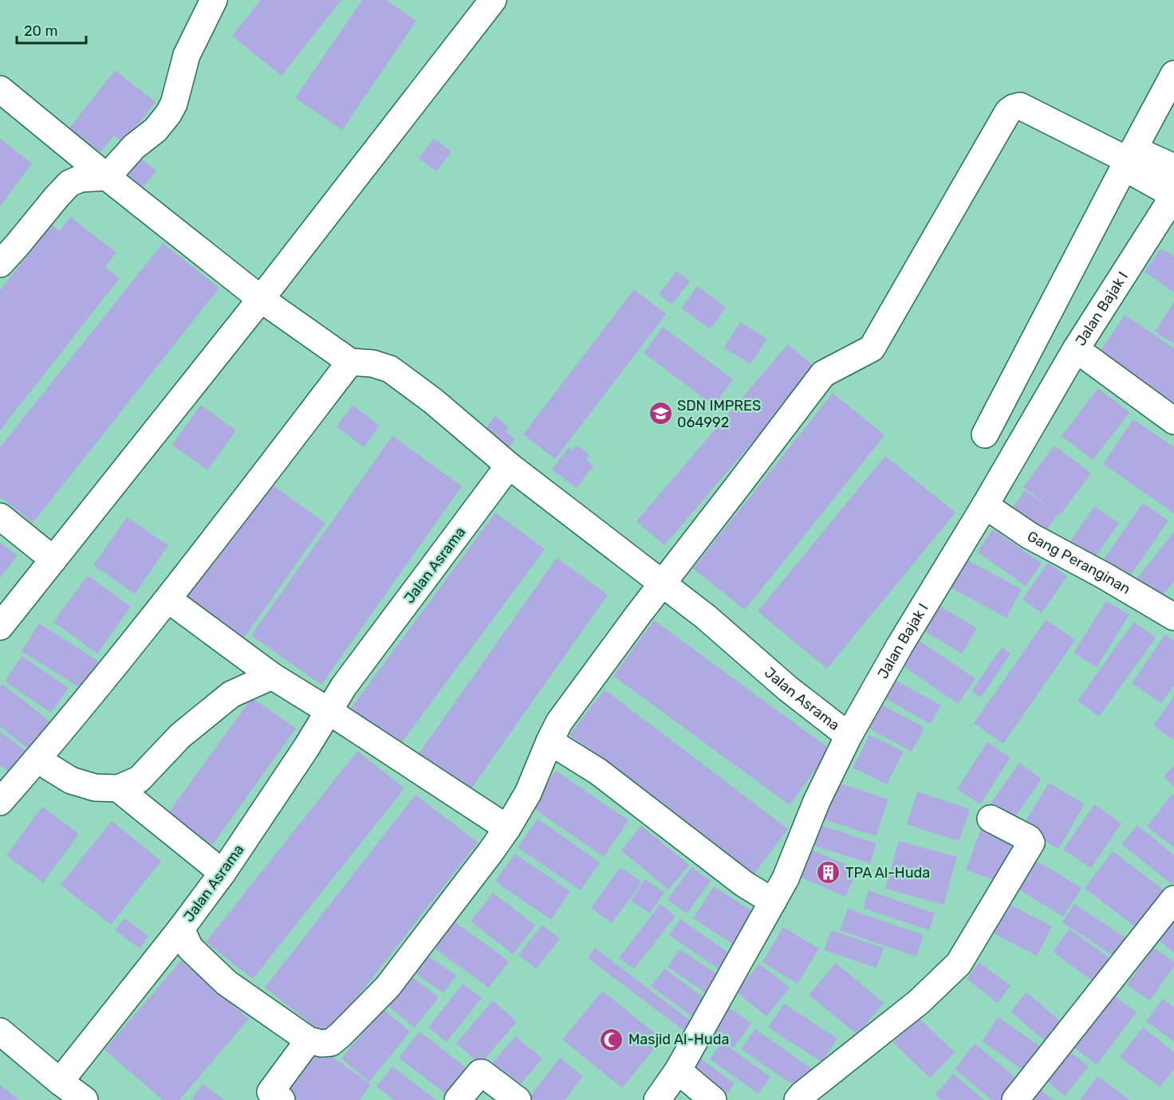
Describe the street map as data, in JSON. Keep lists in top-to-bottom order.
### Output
{
  "streets": {
    "street": ["Jalan Bajak I", "Gang Peranginan", "Jalan Asrama"]
  },
  "crossings": [
    ["Jalan Bajak I", "Gang Peranginan"],
    ["Jalan Bajak I", "Jalan Asrama"]
  ],
  "places": {
    "school or university": ["SDN IMPRES 064992"],
    "building": ["TPA Al-Huda"],
    "mosque": ["Masjid Al-Huda"]
  },
  "scale_bar": "20 m"
}
